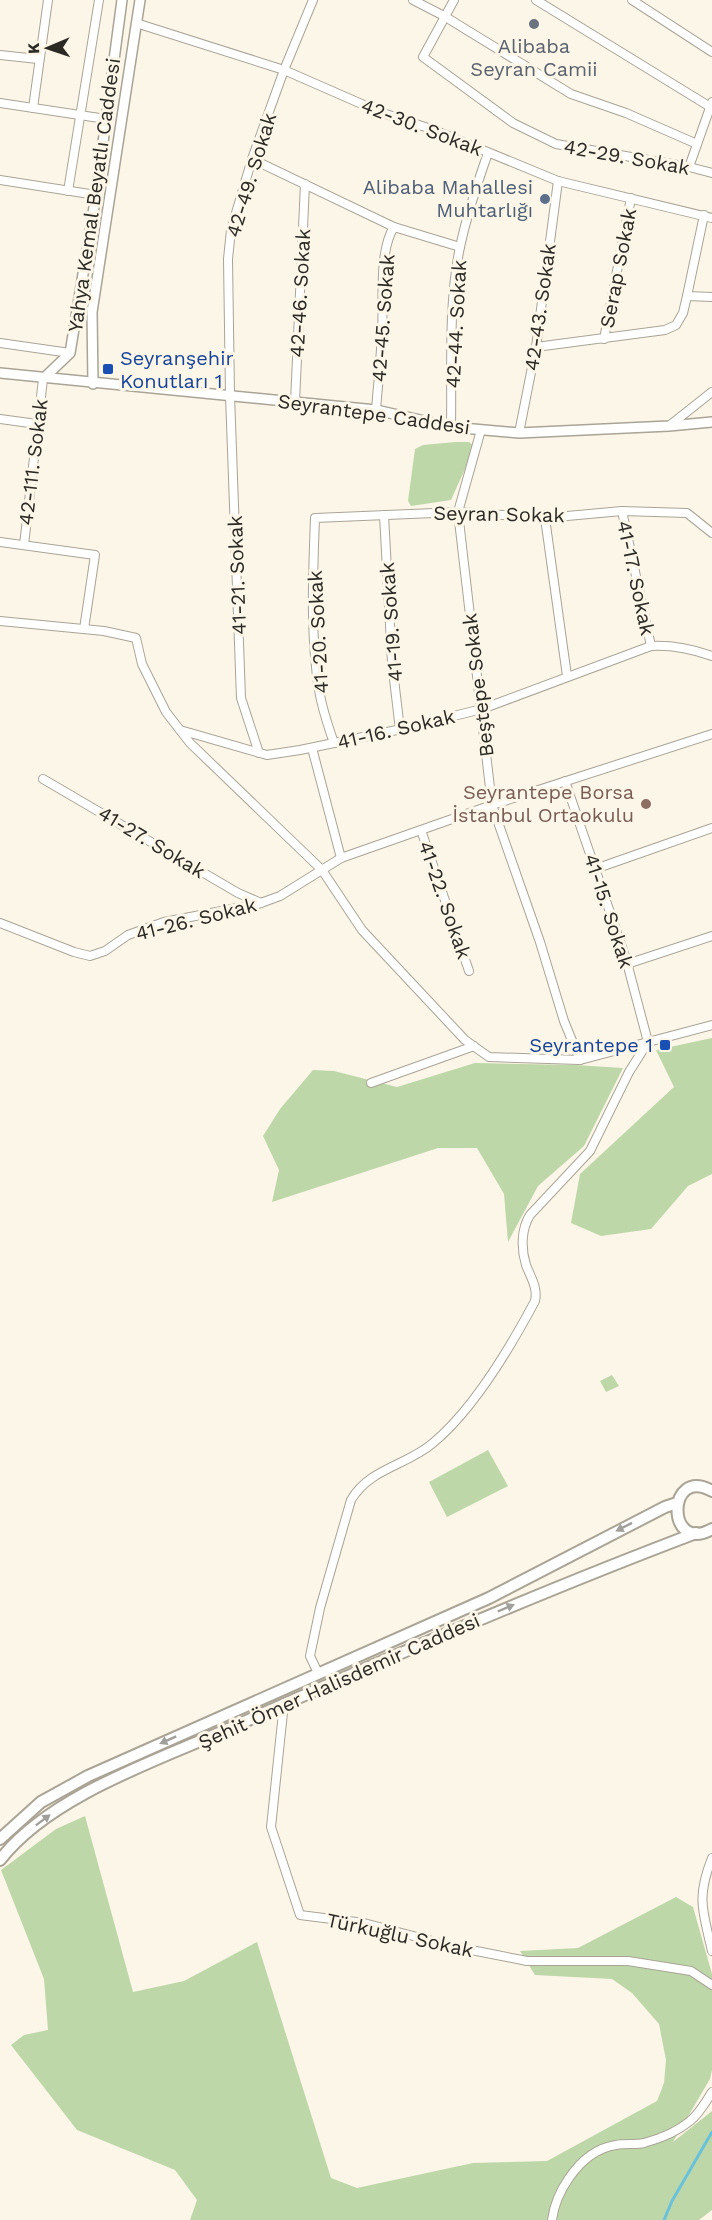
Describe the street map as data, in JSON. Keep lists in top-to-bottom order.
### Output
{
  "streets": {
    "main road": ["Şehit Ömer Halisdemir Caddesi"],
    "street": [
      "42-30. Sokak",
      "42-29. Sokak",
      "42-49. Sokak",
      "Yahya Kemal Beyatlı Caddesi",
      "Serap Sokak",
      "42-46. Sokak",
      "42-43. Sokak",
      "42-45. Sokak",
      "42-44. Sokak",
      "Seyrantepe Caddesi",
      "42-111. Sokak",
      "Seyran Sokak",
      "41-21. Sokak",
      "41-17. Sokak",
      "41-19. Sokak",
      "41-20. Sokak",
      "Beştepe Sokak",
      "41-16. Sokak",
      "41-27. Sokak",
      "41-22. Sokak",
      "41-15. Sokak",
      "41-26. Sokak",
      "Türkuğlu Sokak"
    ]
  },
  "crossings": [
    ["42-30. Sokak", "42-49. Sokak"],
    ["42-30. Sokak", "Yahya Kemal Beyatlı Caddesi"],
    ["42-30. Sokak", "Serap Sokak"],
    ["42-30. Sokak", "42-43. Sokak"],
    ["42-30. Sokak", "42-44. Sokak"],
    ["42-49. Sokak", "Seyrantepe Caddesi"],
    ["42-49. Sokak", "41-21. Sokak"],
    ["Yahya Kemal Beyatlı Caddesi", "Seyrantepe Caddesi"],
    ["Yahya Kemal Beyatlı Caddesi", "42-111. Sokak"],
    ["42-46. Sokak", "Seyrantepe Caddesi"],
    ["42-43. Sokak", "Seyrantepe Caddesi"],
    ["42-45. Sokak", "Seyrantepe Caddesi"],
    ["42-44. Sokak", "Seyrantepe Caddesi"],
    ["Seyrantepe Caddesi", "42-111. Sokak"],
    ["Seyrantepe Caddesi", "41-21. Sokak"],
    ["Seyran Sokak", "41-17. Sokak"],
    ["Seyran Sokak", "41-19. Sokak"],
    ["Seyran Sokak", "41-20. Sokak"],
    ["Seyran Sokak", "Beştepe Sokak"],
    ["41-21. Sokak", "41-16. Sokak"],
    ["41-17. Sokak", "41-16. Sokak"],
    ["41-19. Sokak", "41-16. Sokak"],
    ["41-20. Sokak", "41-16. Sokak"],
    ["Beştepe Sokak", "41-16. Sokak"],
    ["Beştepe Sokak", "41-26. Sokak"],
    ["41-27. Sokak", "41-26. Sokak"],
    ["41-22. Sokak", "41-26. Sokak"],
    ["41-15. Sokak", "41-26. Sokak"],
    ["Şehit Ömer Halisdemir Caddesi", "Türkuğlu Sokak"]
  ],
  "places": {
    "other": ["Alibaba Seyran Camii", "Alibaba Mahallesi Muhtarlığı", "Seyrantepe Borsa İstanbul Ortaokulu"],
    "transit": ["Seyranşehir Konutları 1", "Seyrantepe 1"]
  },
  "north": "left"
}
